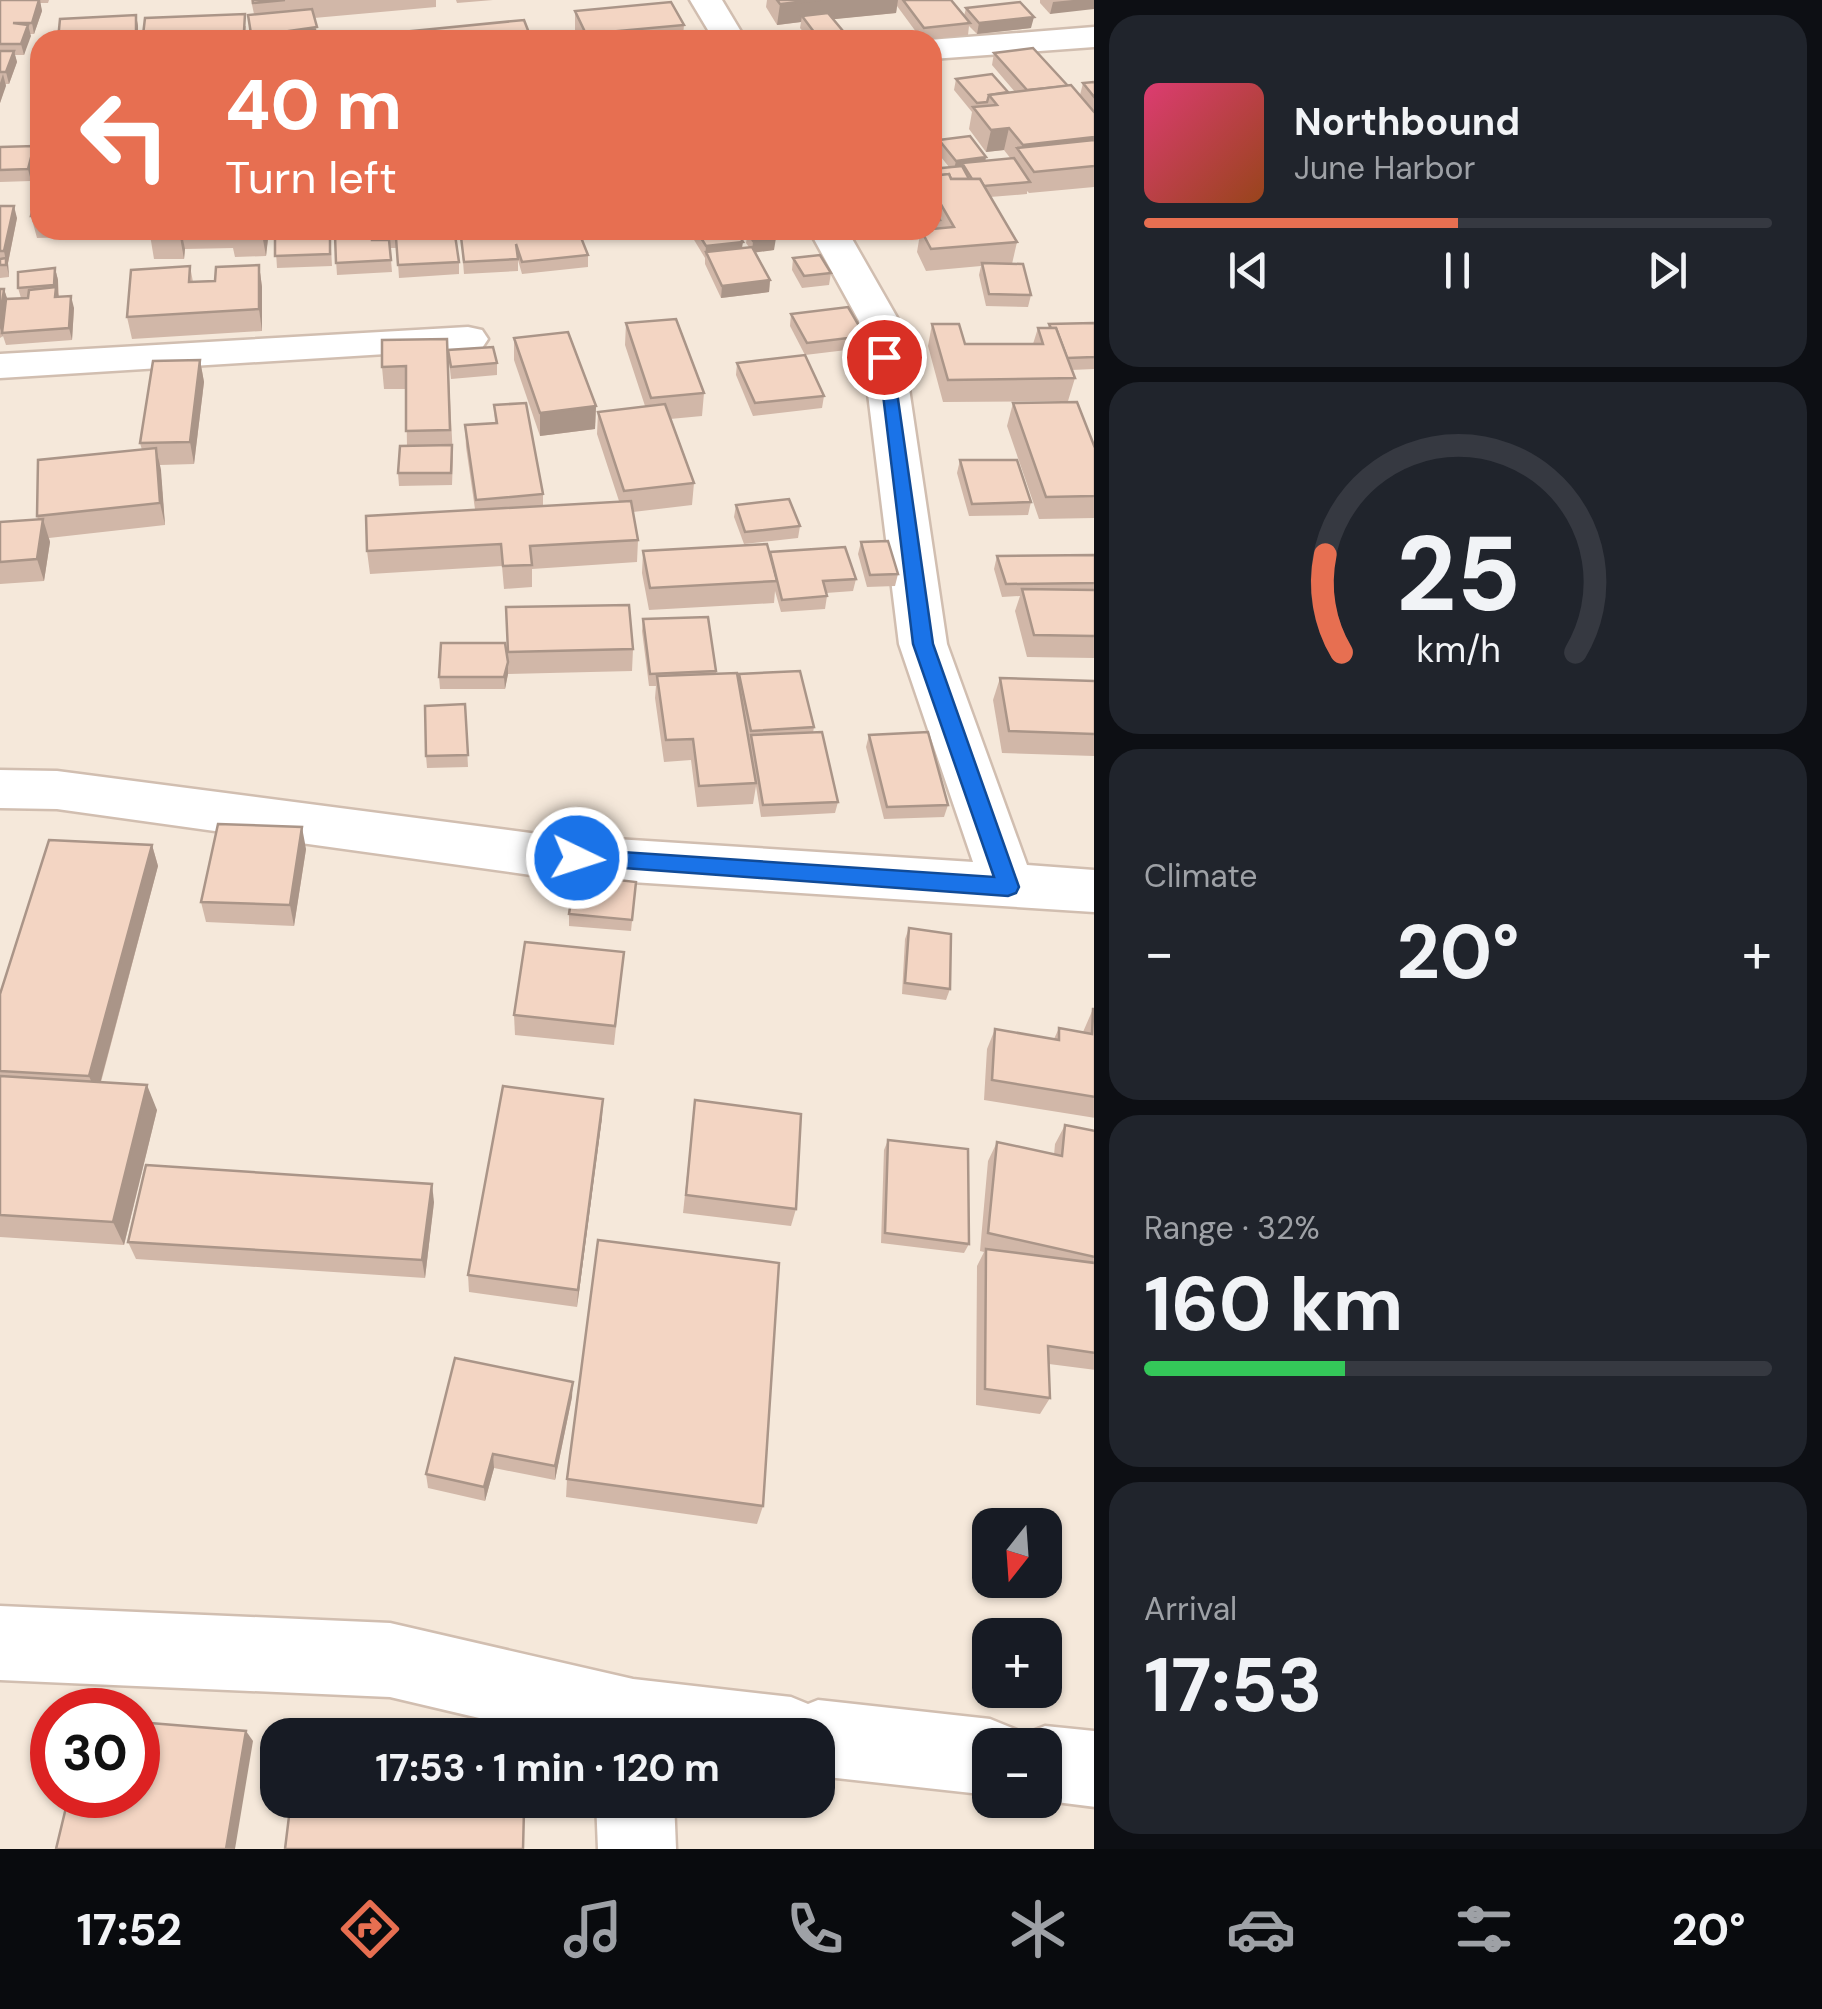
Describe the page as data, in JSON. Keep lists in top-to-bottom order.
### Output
{
  "north": "bottom",
  "page": {
    "turn": ["40 m", "Turn left"],
    "song": ["Northbound", "June Harbor"],
    "tile": [
      "Climate",
      ["Range · 32%", "160 km"],
      ["Arrival", "17:53"]
    ],
    "heat": ["−", "20°", "+"],
    "map_buttons": ["+", "−"],
    "limit": "30",
    "trip": "17:53 · 1 min · 120 m",
    "tabs": ["17:52", "20°"],
    "gauge": ["25", "km/h"]
  }
}
